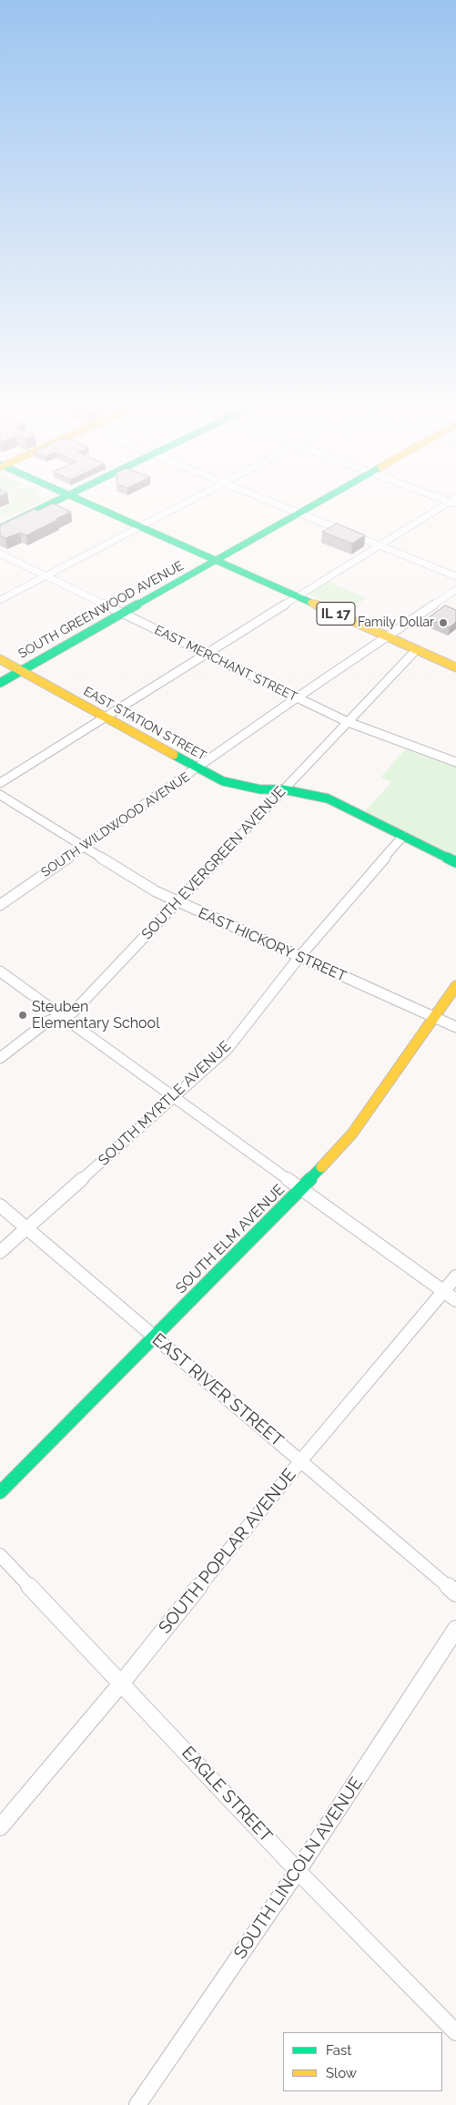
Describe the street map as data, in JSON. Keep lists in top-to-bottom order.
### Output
{
  "streets": {
    "main road": [
      "SOUTH GREENWOOD AVENUE",
      "IL 17",
      "EAST STATION STREET",
      "SOUTH ELM AVENUE"
    ],
    "street": [
      "EAST MERCHANT STREET",
      "SOUTH WILDWOOD AVENUE",
      "SOUTH EVERGREEN AVENUE",
      "EAST HICKORY STREET",
      "SOUTH MYRTLE AVENUE",
      "EAST RIVER STREET",
      "SOUTH POPLAR AVENUE",
      "EAGLE STREET",
      "SOUTH LINCOLN AVENUE"
    ]
  },
  "crossings": [
    ["SOUTH GREENWOOD AVENUE", "IL 17"],
    ["SOUTH GREENWOOD AVENUE", "EAST MERCHANT STREET"],
    ["SOUTH GREENWOOD AVENUE", "EAST STATION STREET"],
    ["IL 17", "SOUTH WILDWOOD AVENUE"],
    ["IL 17", "SOUTH EVERGREEN AVENUE"],
    ["EAST MERCHANT STREET", "SOUTH WILDWOOD AVENUE"],
    ["EAST MERCHANT STREET", "SOUTH EVERGREEN AVENUE"],
    ["EAST STATION STREET", "SOUTH WILDWOOD AVENUE"],
    ["EAST STATION STREET", "SOUTH EVERGREEN AVENUE"],
    ["EAST STATION STREET", "SOUTH MYRTLE AVENUE"],
    ["SOUTH WILDWOOD AVENUE", "EAST HICKORY STREET"],
    ["SOUTH EVERGREEN AVENUE", "EAST HICKORY STREET"],
    ["EAST HICKORY STREET", "SOUTH MYRTLE AVENUE"],
    ["EAST HICKORY STREET", "SOUTH ELM AVENUE"],
    ["SOUTH MYRTLE AVENUE", "EAST RIVER STREET"],
    ["SOUTH ELM AVENUE", "EAST RIVER STREET"],
    ["EAST RIVER STREET", "SOUTH POPLAR AVENUE"],
    ["SOUTH POPLAR AVENUE", "EAGLE STREET"],
    ["EAGLE STREET", "SOUTH LINCOLN AVENUE"]
  ],
  "places": ["Family Dollar", "Steuben Elementary School"],
  "legend": ["Fast", "Slow"]
}
